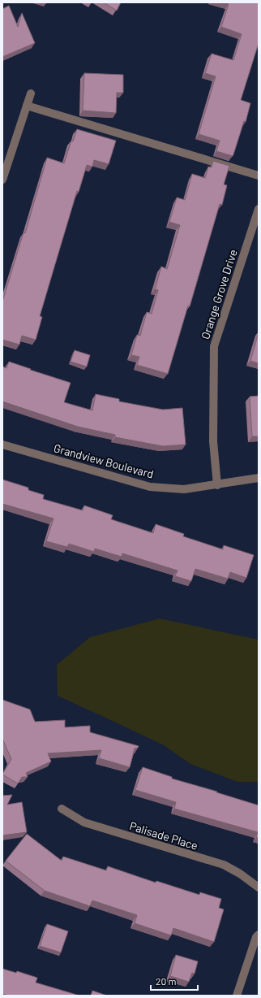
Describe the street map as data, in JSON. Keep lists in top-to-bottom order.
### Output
{
  "streets": {
    "street": ["Orange Grove Drive", "Grandview Boulevard", "Palisade Place"]
  },
  "crossings": [
    ["Orange Grove Drive", "Grandview Boulevard"]
  ],
  "scale_bar": "20 m"
}
